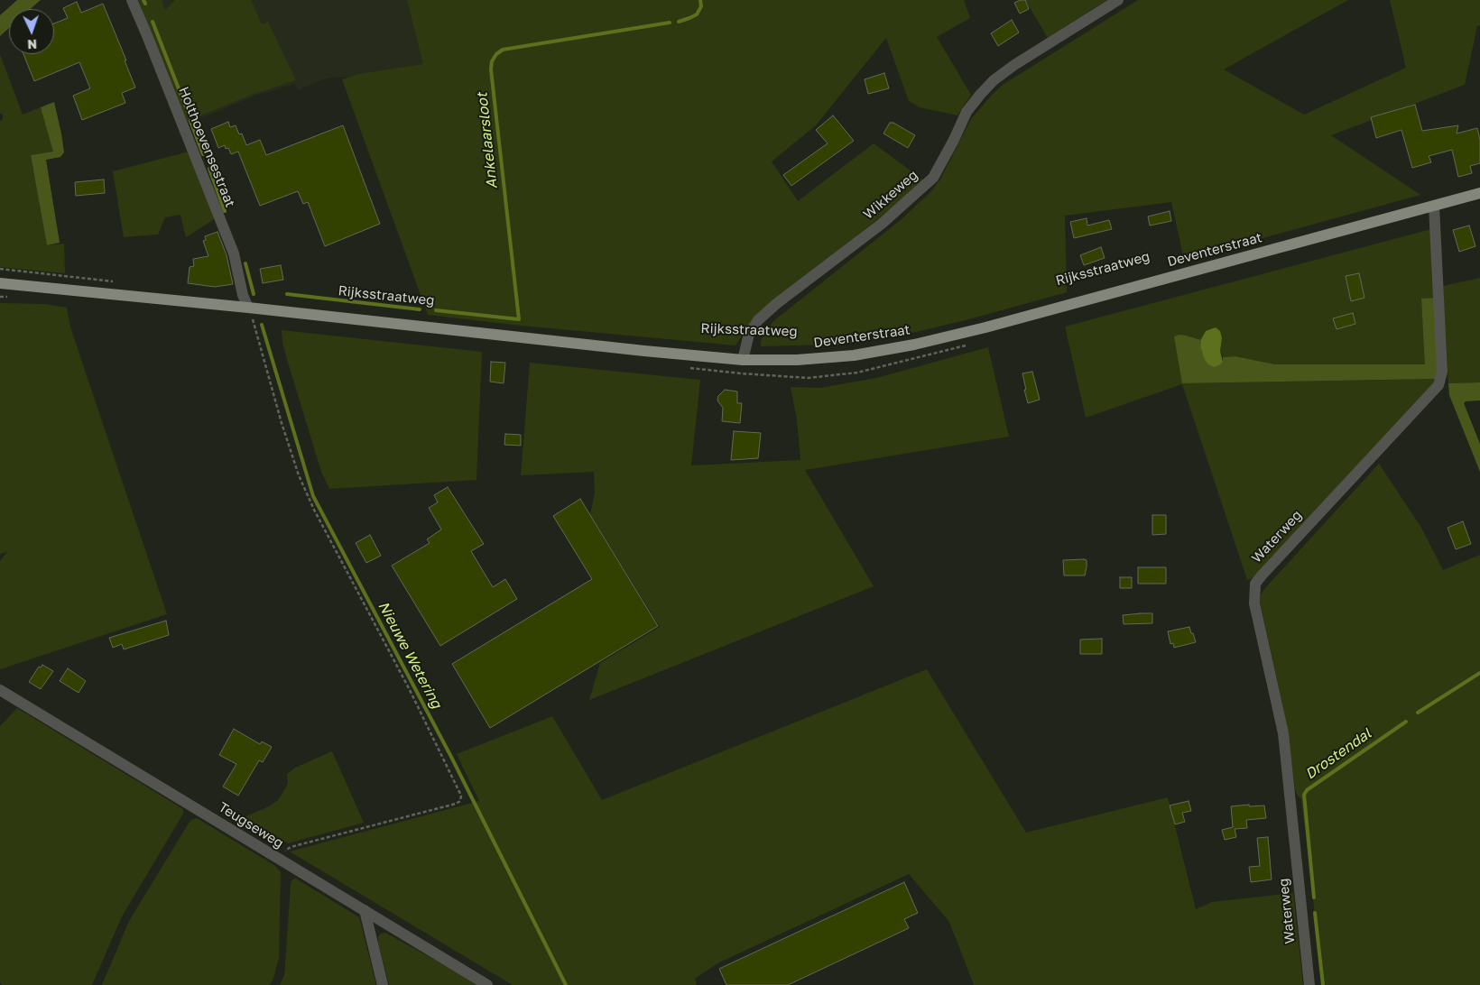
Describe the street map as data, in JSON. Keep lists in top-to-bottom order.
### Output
{
  "streets": {
    "main road": ["Deventerstraat", "Rijksstraatweg"],
    "street": [
      "Holthoevensestraat",
      "Wikkeweg",
      "Waterweg",
      "Teugseweg"
    ]
  },
  "crossings": [
    ["Holthoevensestraat", "Rijksstraatweg"],
    ["Wikkeweg", "Deventerstraat"],
    ["Wikkeweg", "Rijksstraatweg"],
    ["Deventerstraat", "Rijksstraatweg"],
    ["Deventerstraat", "Waterweg"]
  ],
  "water": ["Ankelaarsloot", "Nieuwe Wetering", "Drostendal"],
  "north": "bottom"
}
